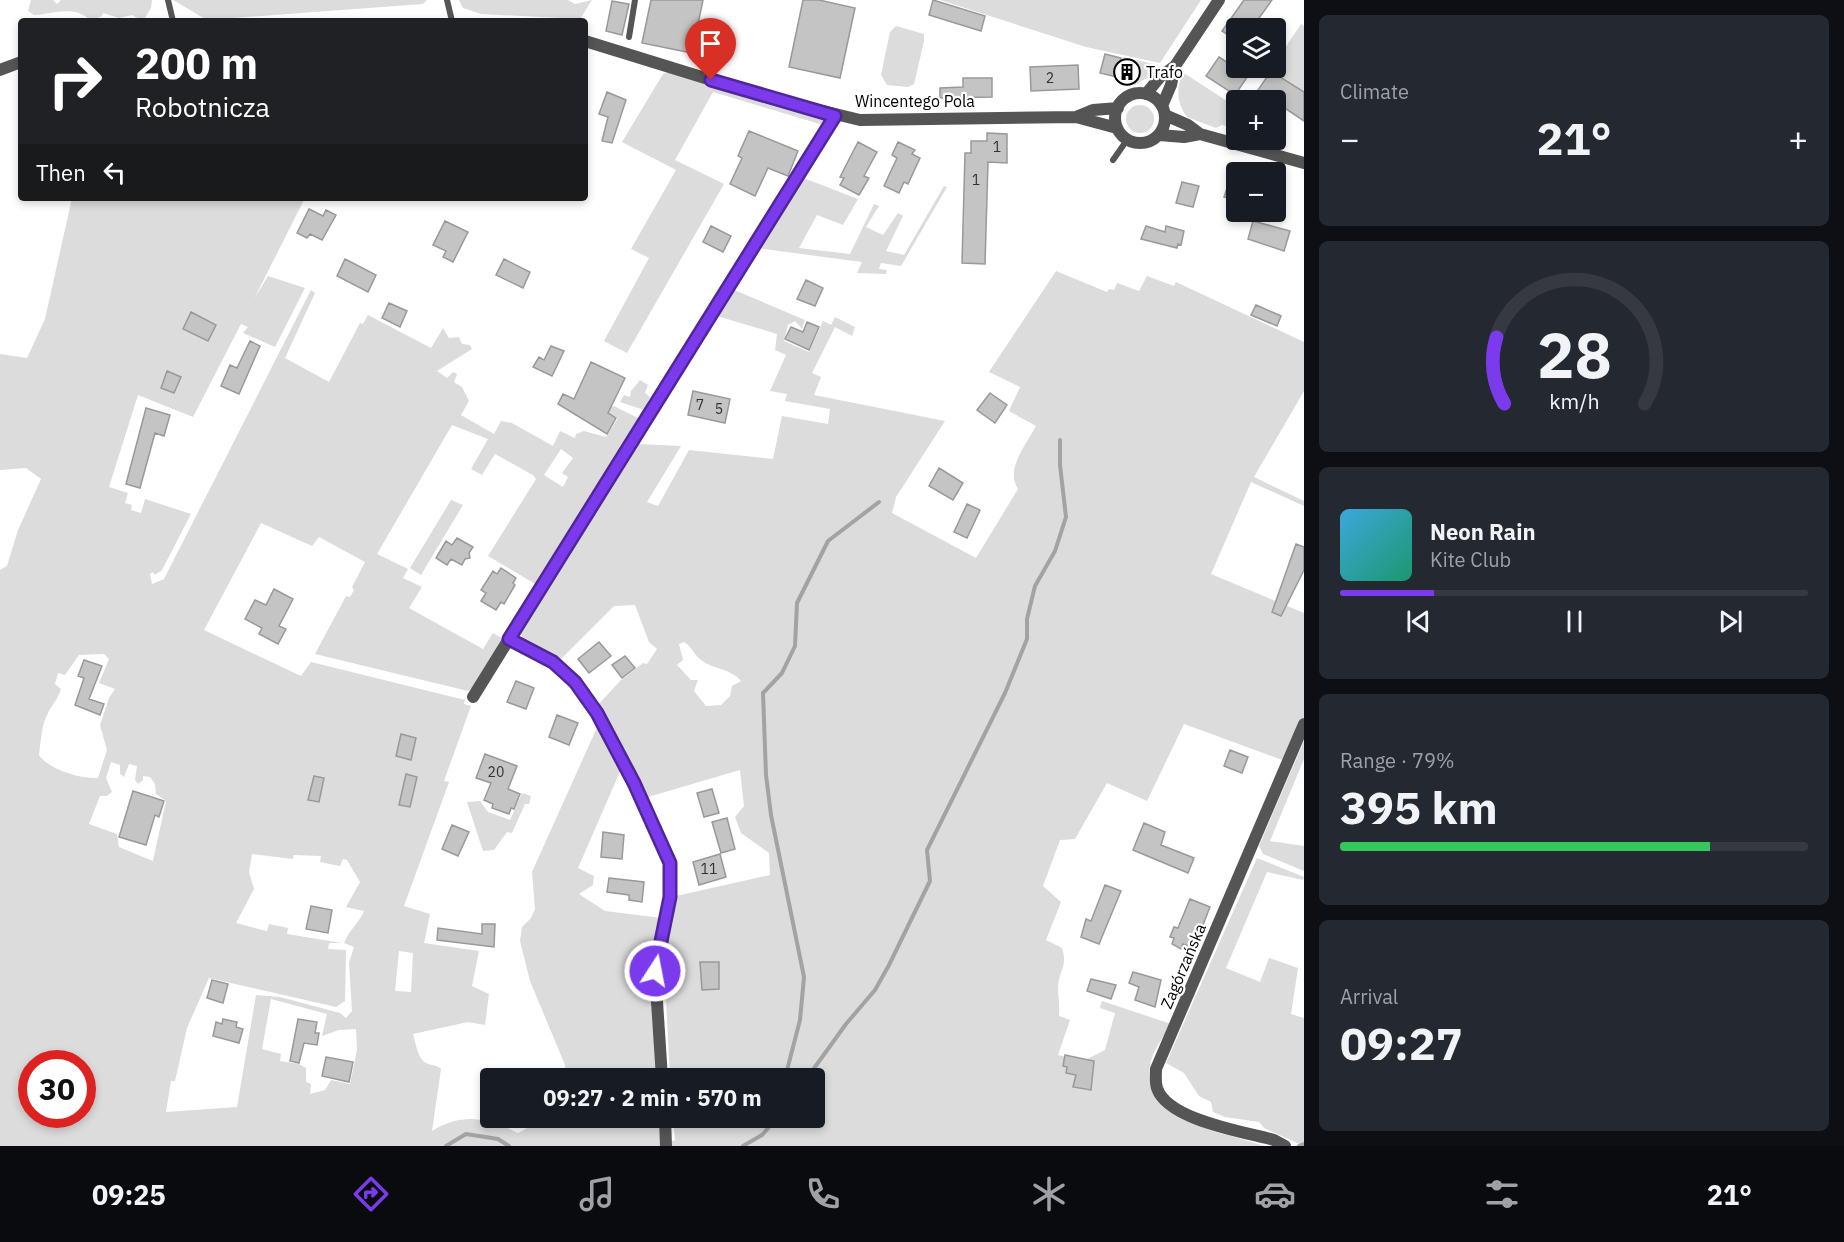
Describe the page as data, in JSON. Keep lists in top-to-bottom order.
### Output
{
  "streets": {
    "street": ["Wincentego Pola", "Zagórzańska"]
  },
  "places": {
    "building": ["Trafo"]
  },
  "house_numbers": [
    "2",
    "1",
    "1",
    "7",
    "5",
    "20",
    "11"
  ],
  "page": {
    "tile": [
      "Climate",
      ["Range · 79%", "395 km"],
      ["Arrival", "09:27"]
    ],
    "map_buttons": ["+", "−"],
    "turn": ["200 m", "Robotnicza"],
    "heat": ["−", "21°", "+"],
    "then": "Then",
    "song": ["Neon Rain", "Kite Club"],
    "limit": "30",
    "trip": "09:27 · 2 min · 570 m",
    "tabs": ["09:25", "21°"],
    "gauge": ["28", "km/h"]
  }
}
